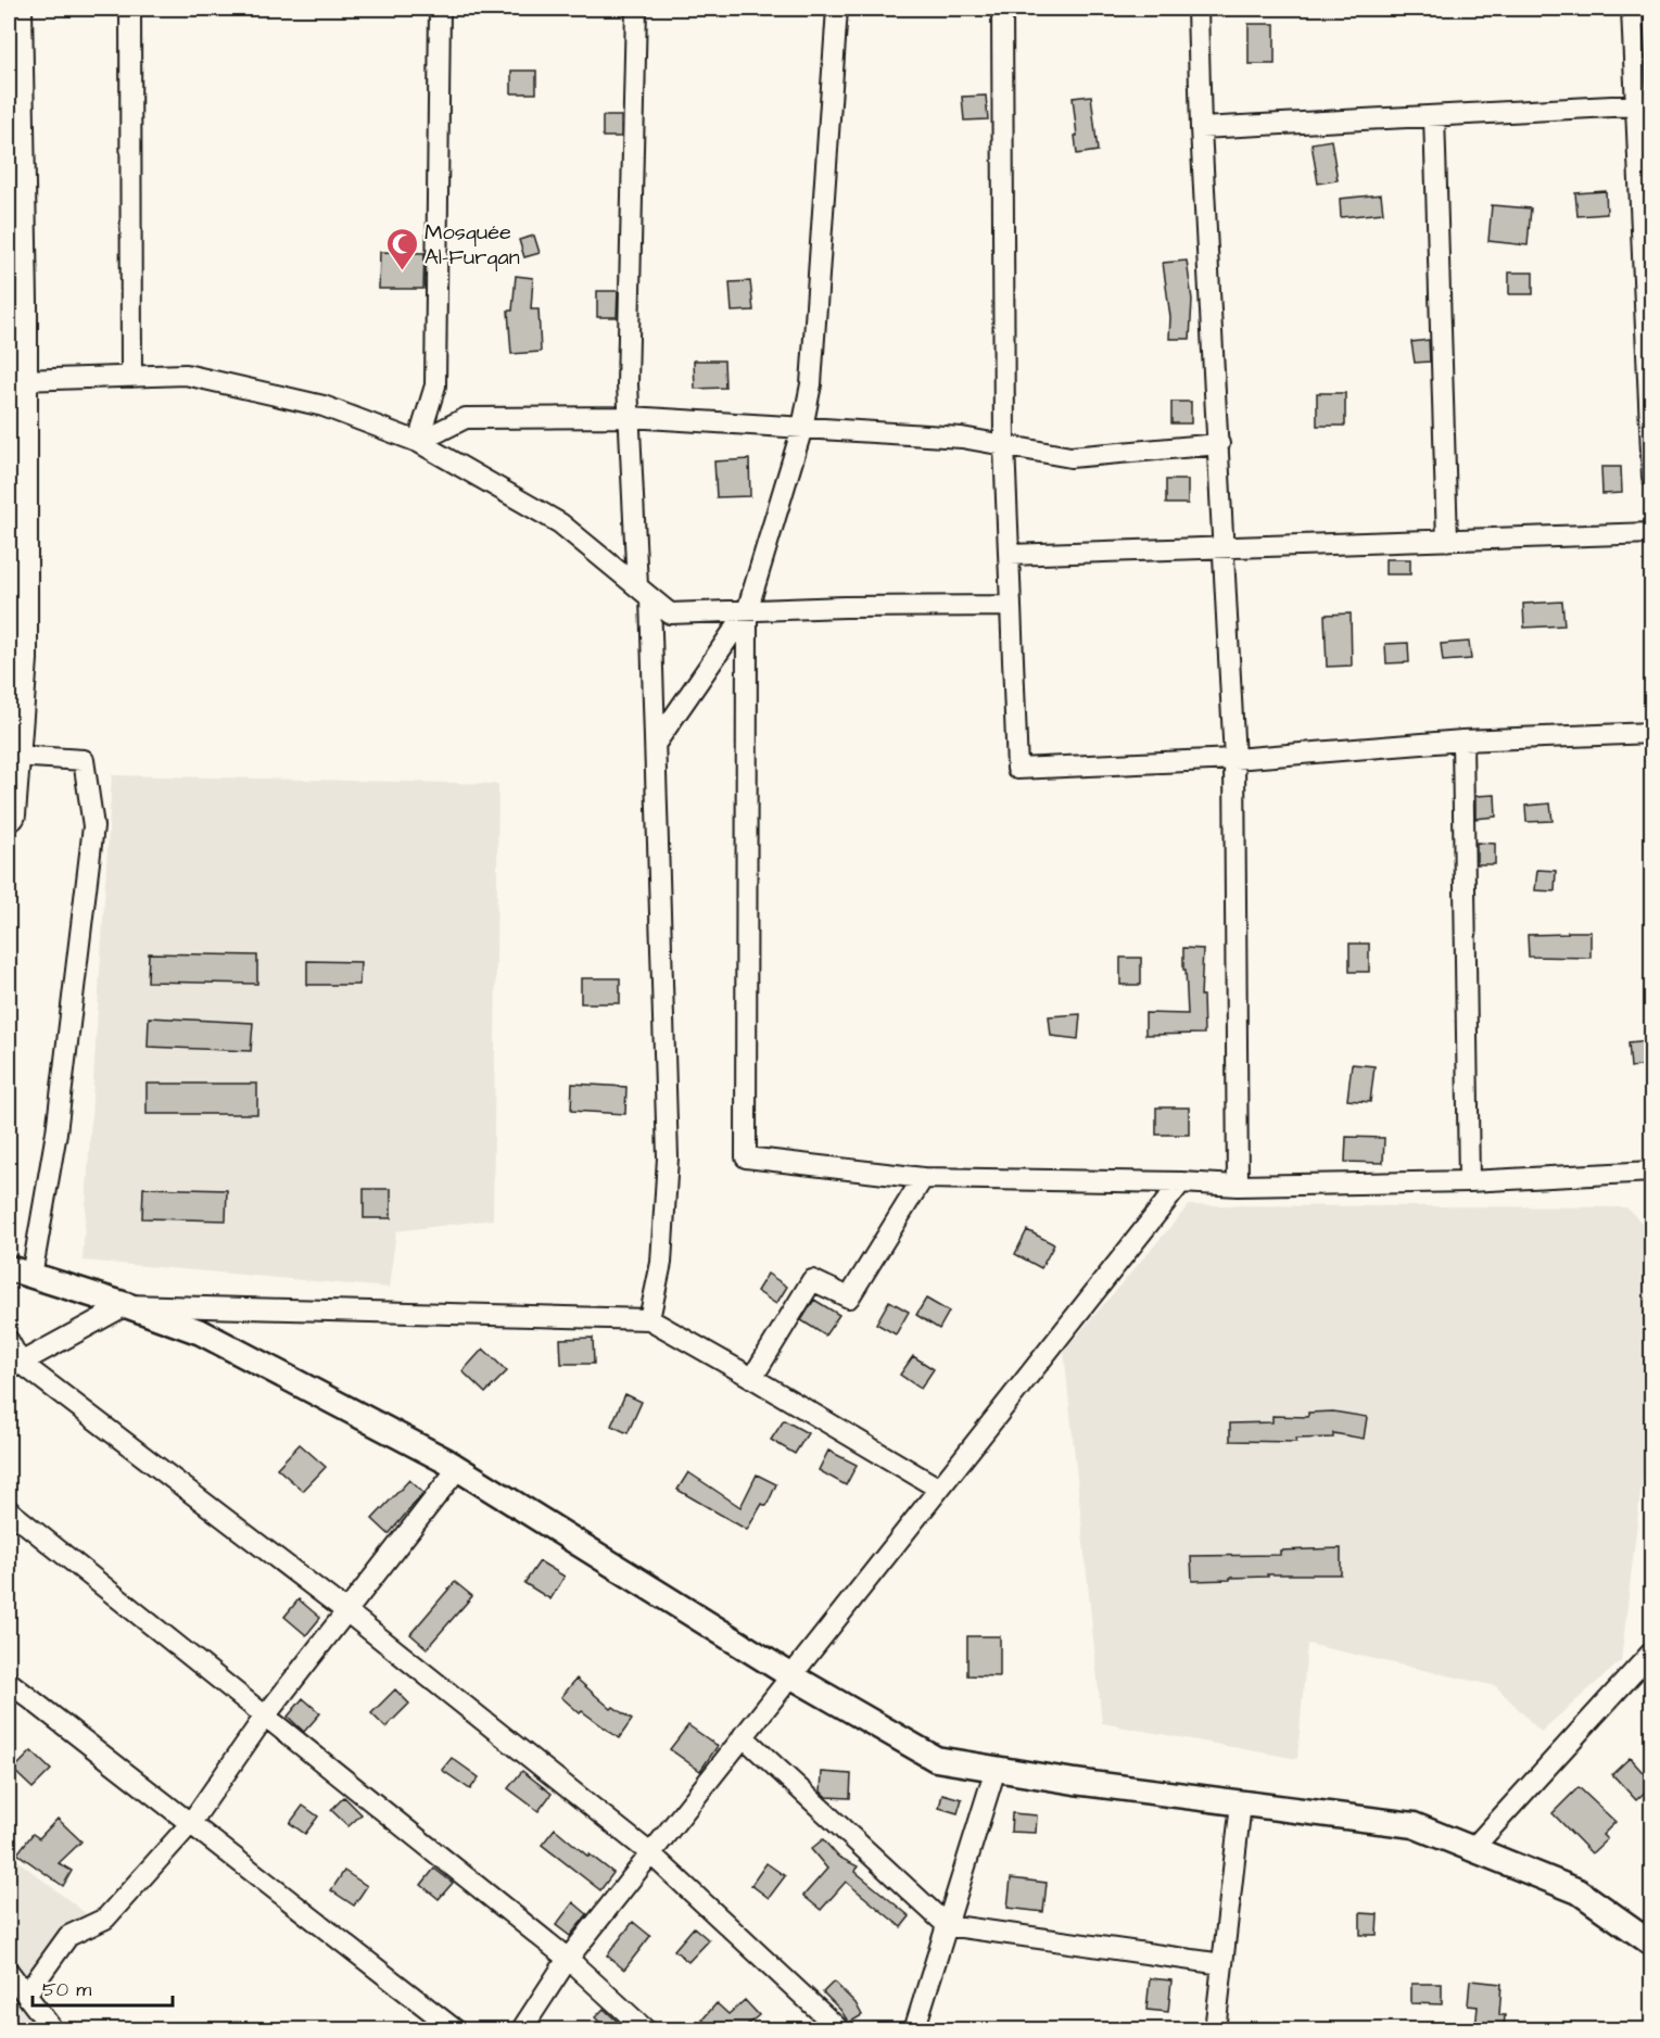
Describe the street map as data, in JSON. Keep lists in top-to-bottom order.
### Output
{
  "places": {
    "mosque": ["Mosquée Al-Furqan"]
  },
  "scale_bar": "50 m"
}
